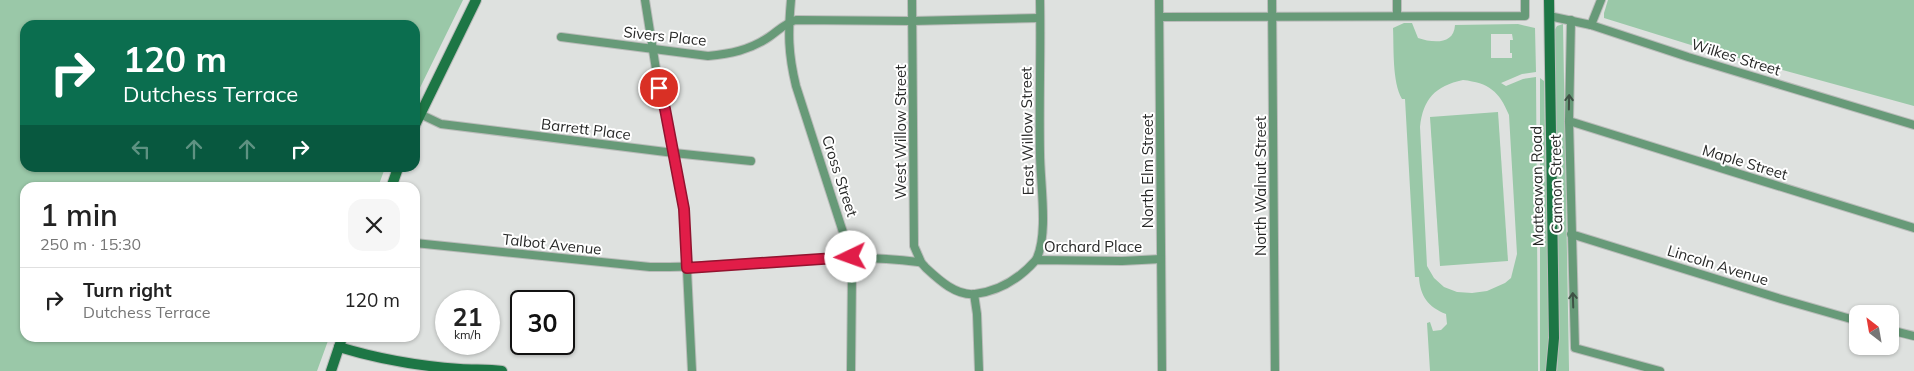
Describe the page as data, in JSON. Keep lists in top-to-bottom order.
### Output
{
  "streets": {
    "street": [
      "Sivers Place",
      "Wilkes Street",
      "Barrett Place",
      "East Willow Street",
      "West Willow Street",
      "Maple Street",
      "North Elm Street",
      "Cross Street",
      "Cannon Street",
      "North Walnut Street",
      "Matteawan Road",
      "Talbot Avenue",
      "Orchard Place",
      "Lincoln Avenue"
    ]
  },
  "crossings": [
    ["Sivers Place", "Cross Street"],
    ["Wilkes Street", "Cannon Street"],
    ["Wilkes Street", "Matteawan Road"],
    ["East Willow Street", "Orchard Place"],
    ["Maple Street", "Cannon Street"],
    ["North Elm Street", "Orchard Place"],
    ["Cannon Street", "Lincoln Avenue"]
  ],
  "one_way": ["Cannon Street"],
  "north": "top left",
  "page": {
    "turn": ["120 m", "Dutchess Terrace"],
    "heading": ["1 min", "250 m · 15:30"],
    "list": [
      {
        "name": "Turn right",
        "note": "Dutchess Terrace",
        "value": "120 m"
      }
    ],
    "speed": "21 km/h",
    "limit": "30"
  }
}
